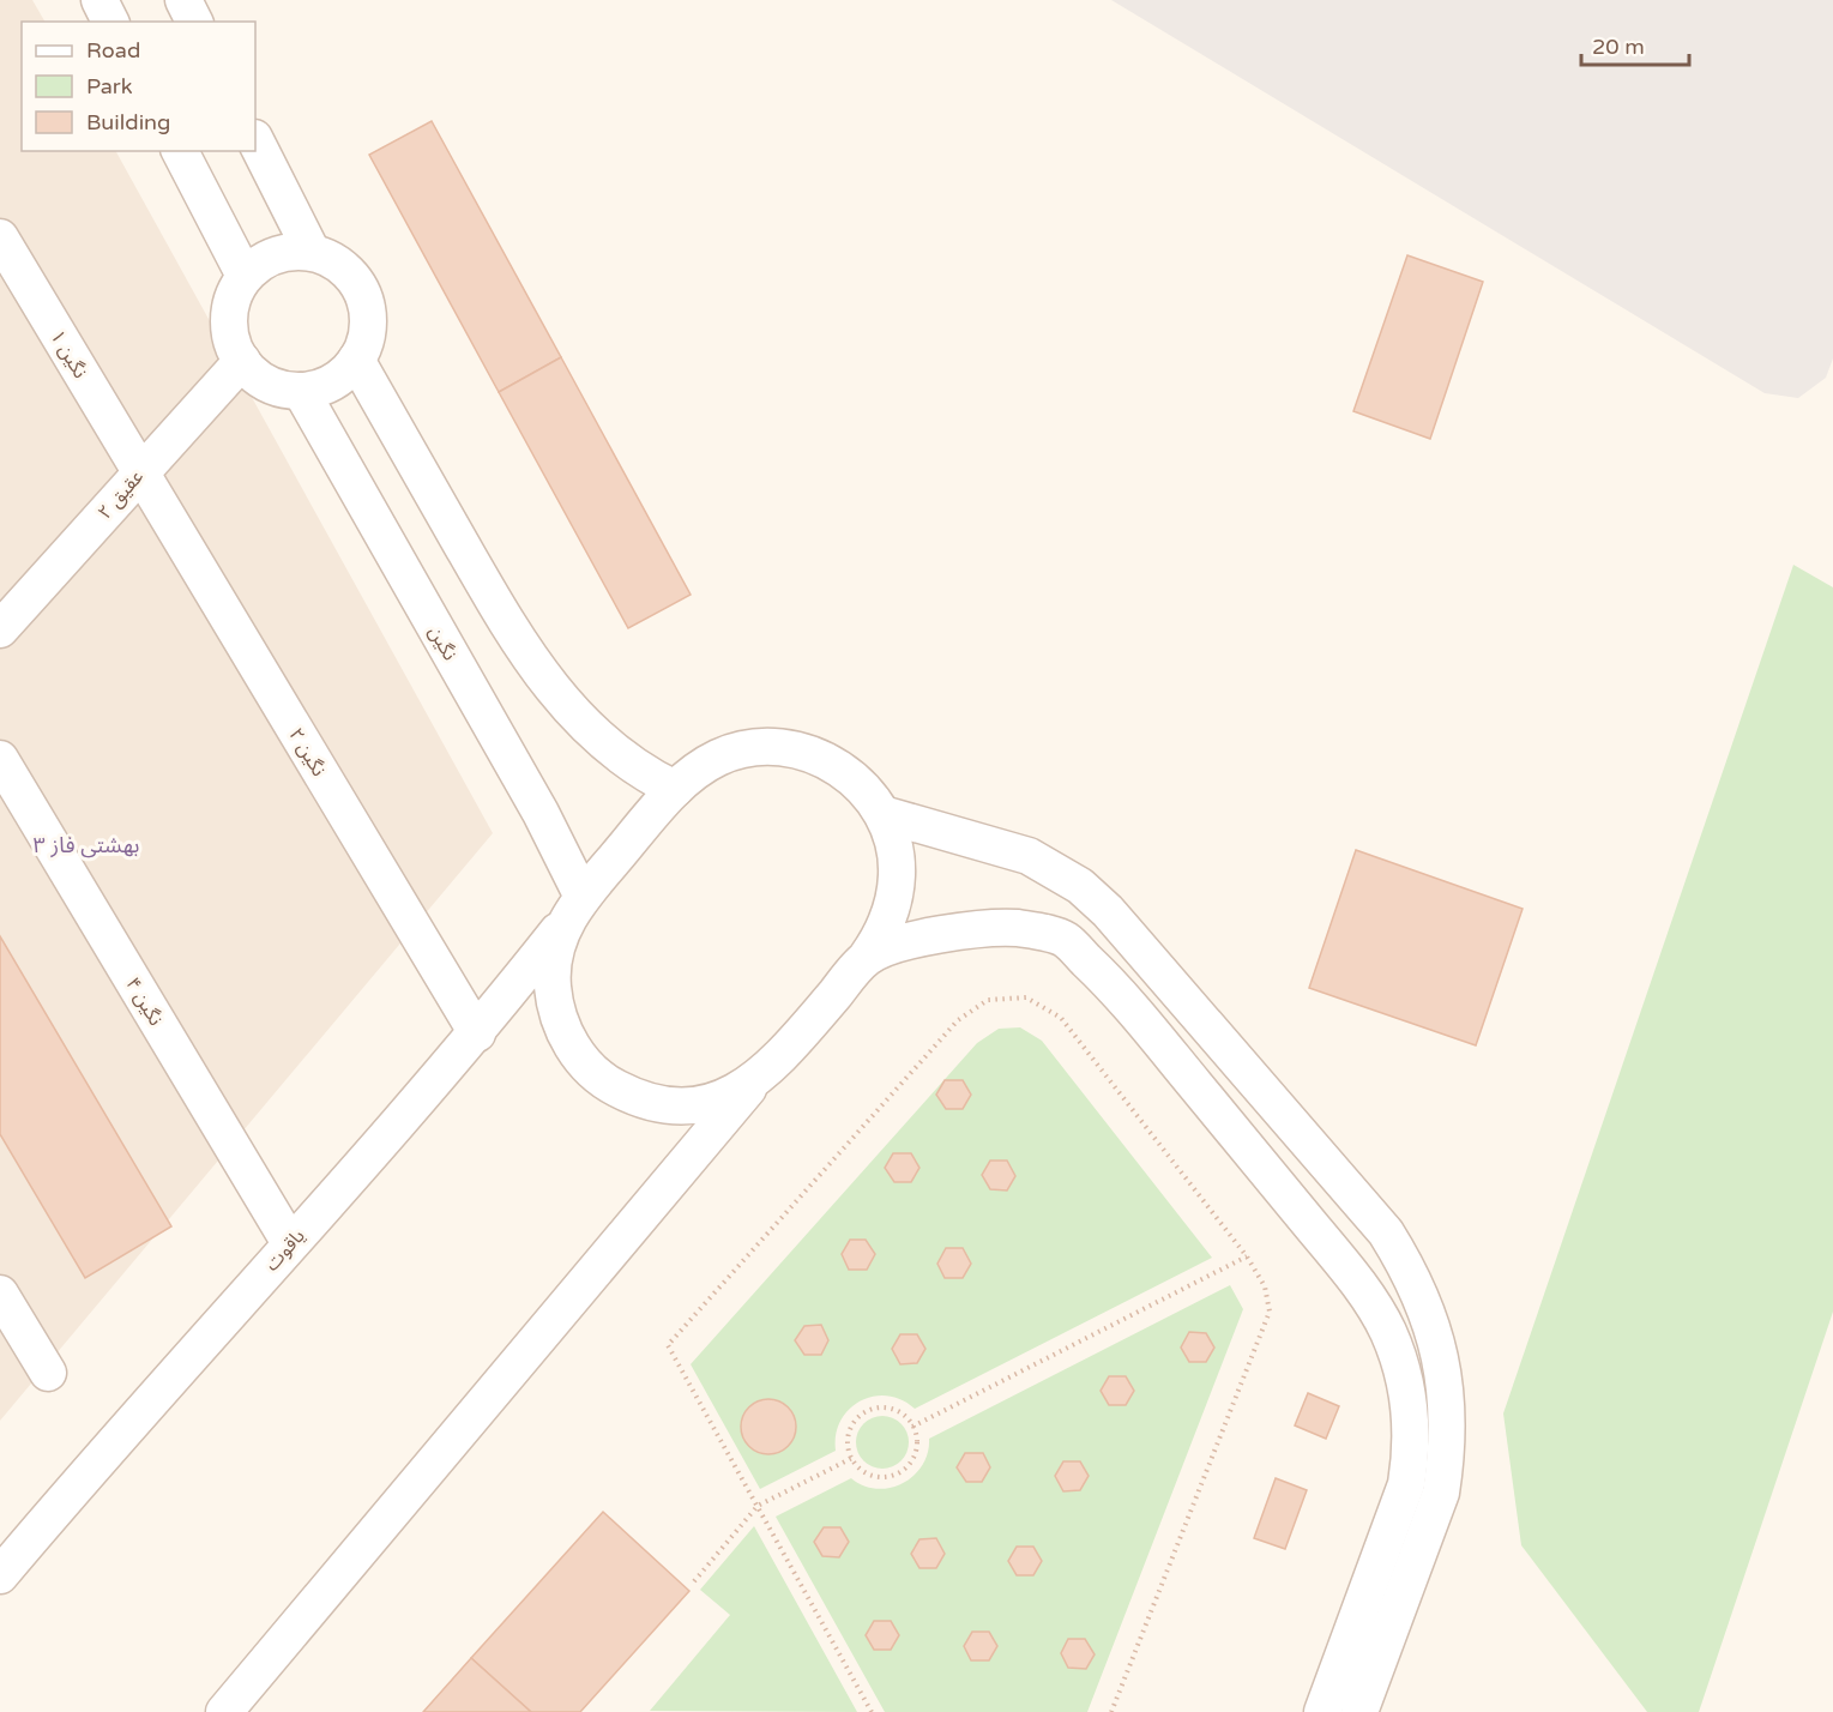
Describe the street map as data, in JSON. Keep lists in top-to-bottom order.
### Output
{
  "streets": {
    "street": [
      "نگین ۱",
      "عقیق ۲",
      "نگین",
      "نگین ۲",
      "نگین ۴",
      "یاقوت"
    ]
  },
  "crossings": [
    ["نگین ۱", "عقیق ۲"],
    ["نگین ۱", "نگین ۲"],
    ["عقیق ۲", "نگین"],
    ["عقیق ۲", "نگین ۲"],
    ["نگین", "یاقوت"],
    ["نگین ۲", "یاقوت"],
    ["نگین ۴", "یاقوت"]
  ],
  "districts": ["بهشتی فاز ۳"],
  "legend": ["Road", "Park", "Building"],
  "scale_bar": "20 m"
}
